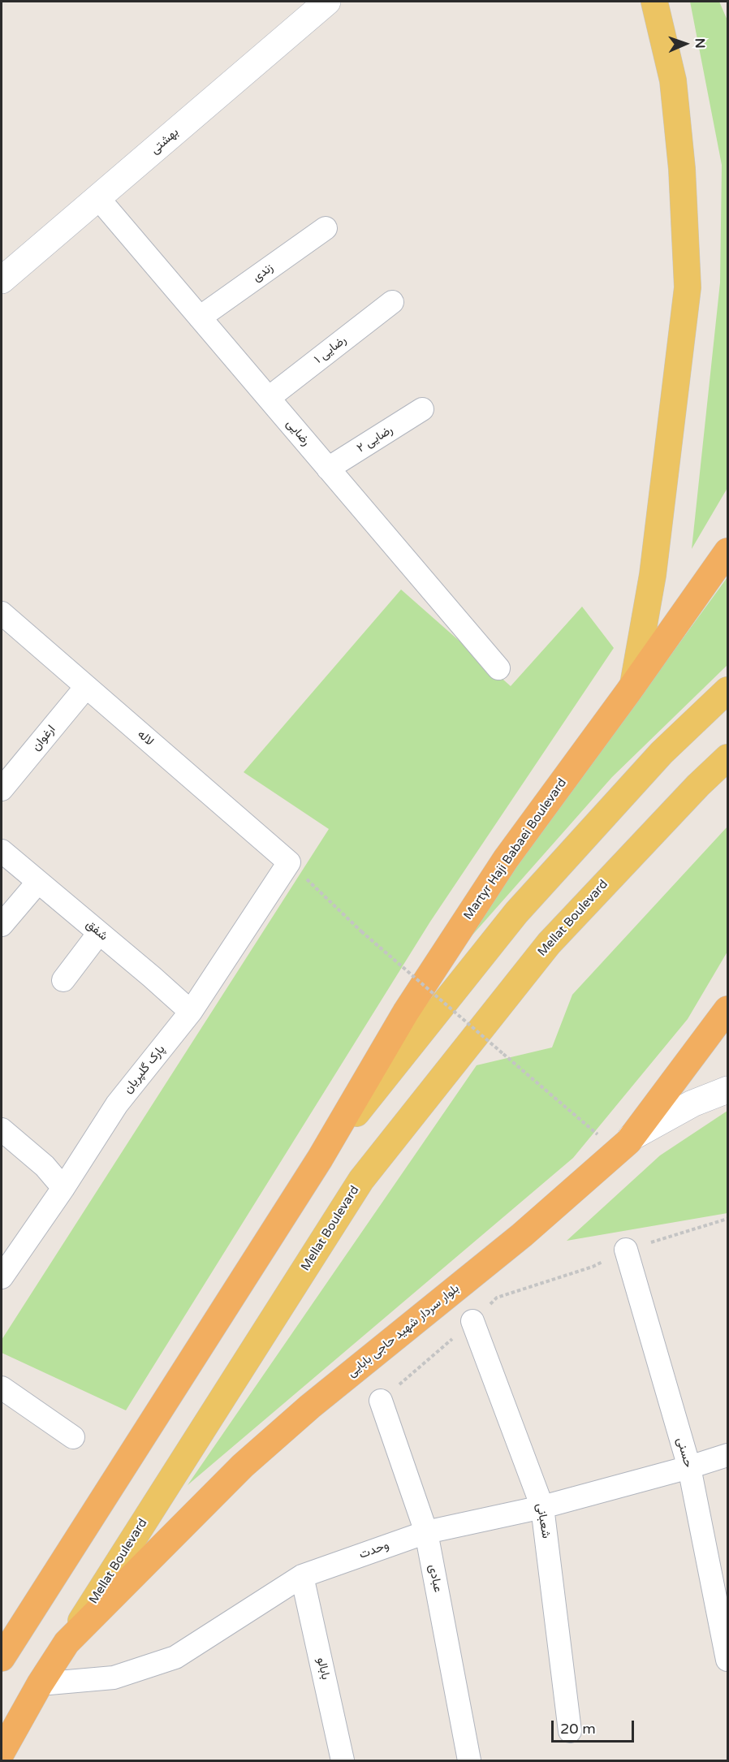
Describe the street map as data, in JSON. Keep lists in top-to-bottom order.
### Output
{
  "streets": {
    "highway": ["Martyr Haji Babaei Boulevard", "Mellat Boulevard", "بلوار سردار شهید حاجی بابایی"],
    "street": [
      "بهشتی",
      "زندی",
      "رضایی ۱",
      "رضایی",
      "رضایی ۲",
      "ارغوان",
      "لاله",
      "شفق",
      "پارک گلپریان",
      "حسنی",
      "شعبانی",
      "وحدت",
      "عبادی",
      "بابالو"
    ]
  },
  "crossings": [
    ["بهشتی", "رضایی"],
    ["زندی", "رضایی"],
    ["رضایی ۱", "رضایی"],
    ["رضایی", "رضایی ۲"],
    ["ارغوان", "لاله"],
    ["لاله", "پارک گلپریان"],
    ["Mellat Boulevard", "بلوار سردار شهید حاجی بابایی"],
    ["Mellat Boulevard", "وحدت"],
    ["شفق", "پارک گلپریان"],
    ["حسنی", "وحدت"],
    ["شعبانی", "وحدت"],
    ["وحدت", "عبادی"],
    ["وحدت", "بابالو"]
  ],
  "scale_bar": "20 m",
  "north": "right"
}
